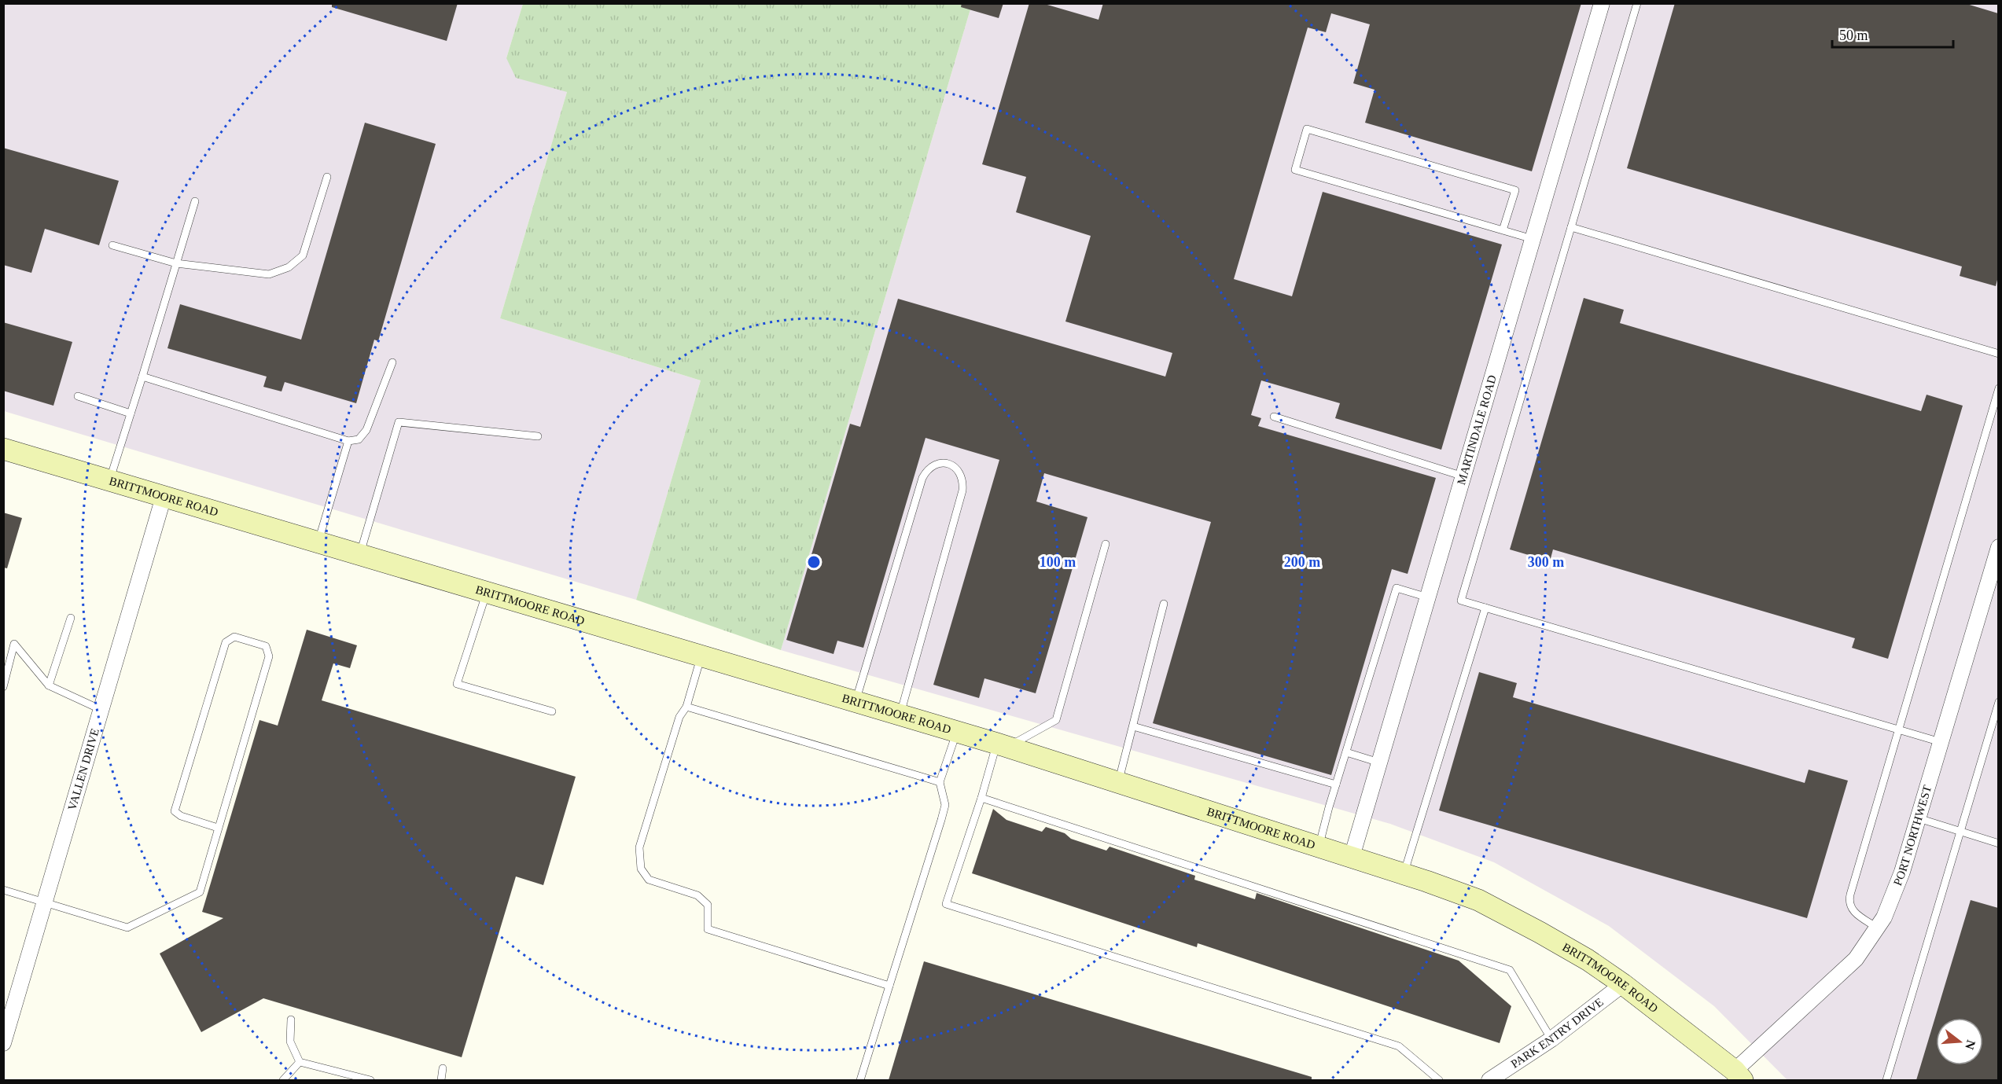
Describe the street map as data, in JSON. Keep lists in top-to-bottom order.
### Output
{
  "streets": {
    "main road": ["BRITTMOORE ROAD"],
    "street": [
      "MARTINDALE ROAD",
      "VALLEN DRIVE",
      "PORT NORTHWEST",
      "PARK ENTRY DRIVE"
    ]
  },
  "crossings": [
    ["MARTINDALE ROAD", "BRITTMOORE ROAD"],
    ["BRITTMOORE ROAD", "VALLEN DRIVE"],
    ["BRITTMOORE ROAD", "PORT NORTHWEST"],
    ["BRITTMOORE ROAD", "PARK ENTRY DRIVE"]
  ],
  "scale_bar": "50 m",
  "north": "right",
  "rings": ["100 m", "200 m", "300 m"]
}
